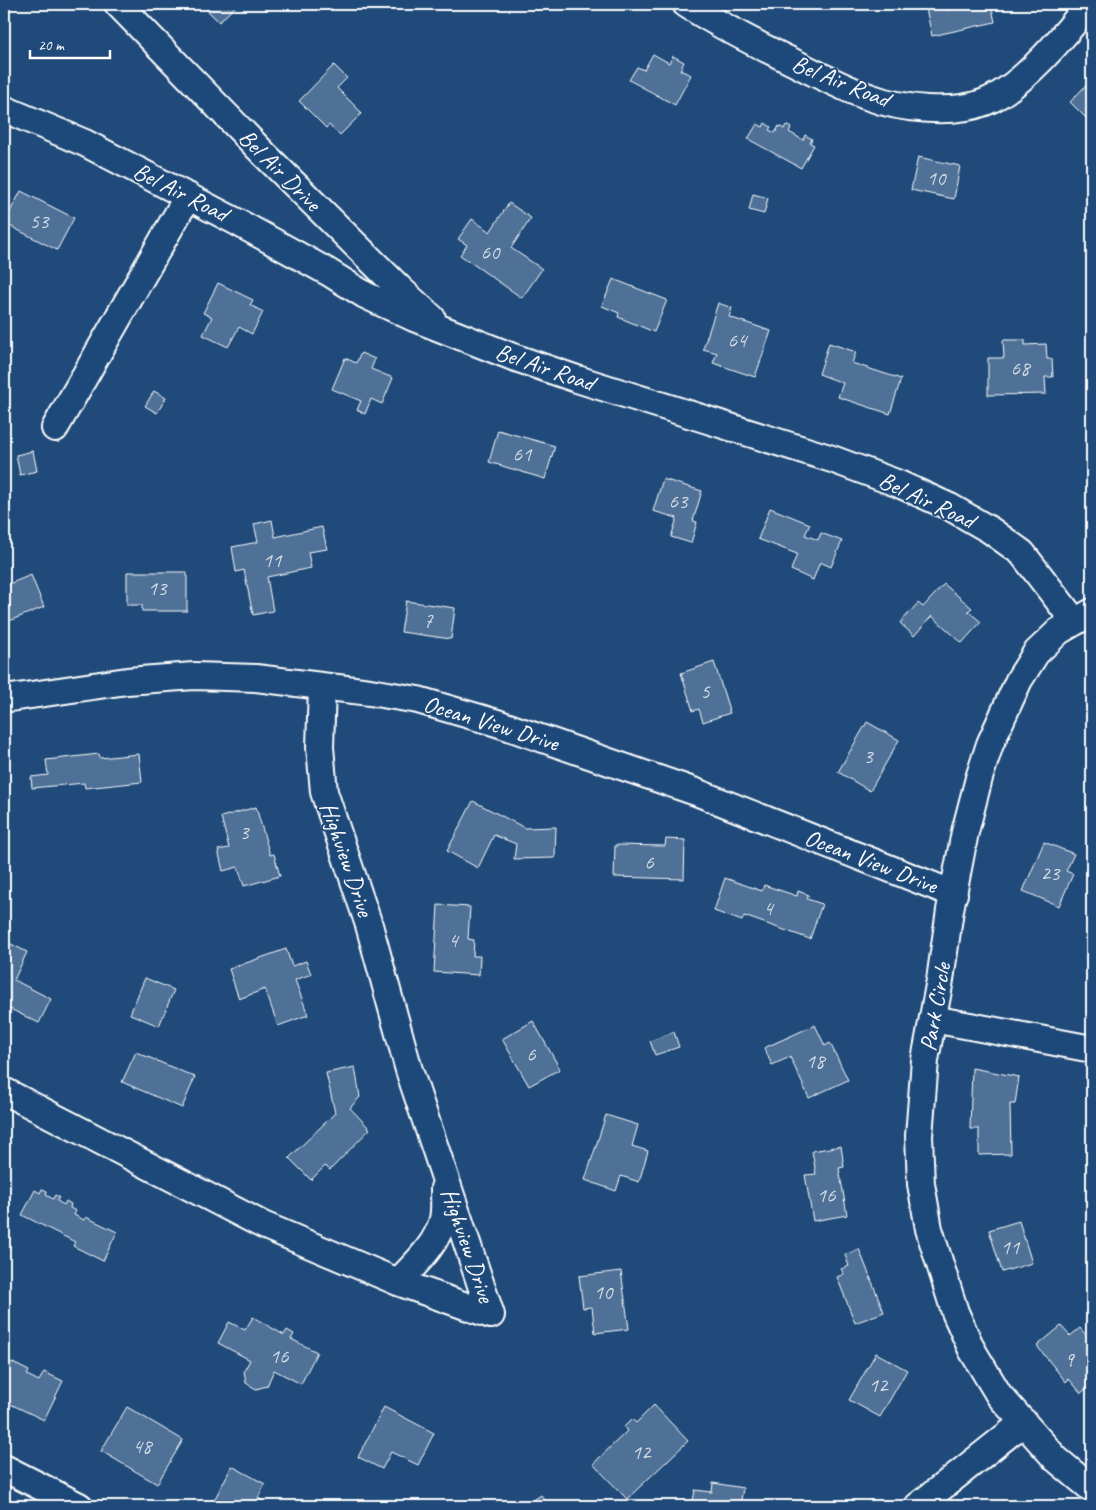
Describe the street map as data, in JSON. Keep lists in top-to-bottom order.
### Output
{
  "streets": {
    "street": [
      "Bel Air Road",
      "Bel Air Drive",
      "Ocean View Drive",
      "Highview Drive",
      "Park Circle"
    ]
  },
  "crossings": [
    ["Bel Air Road", "Bel Air Drive"],
    ["Bel Air Road", "Park Circle"],
    ["Ocean View Drive", "Highview Drive"],
    ["Ocean View Drive", "Park Circle"]
  ],
  "house_numbers": [
    "10",
    "53",
    "60",
    "64",
    "68",
    "61",
    "63",
    "11",
    "13",
    "7",
    "5",
    "3",
    "3",
    "6",
    "23",
    "4",
    "4",
    "6",
    "18",
    "16",
    "11",
    "10",
    "16",
    "9",
    "12",
    "48",
    "12"
  ],
  "scale_bar": "20 m"
}
